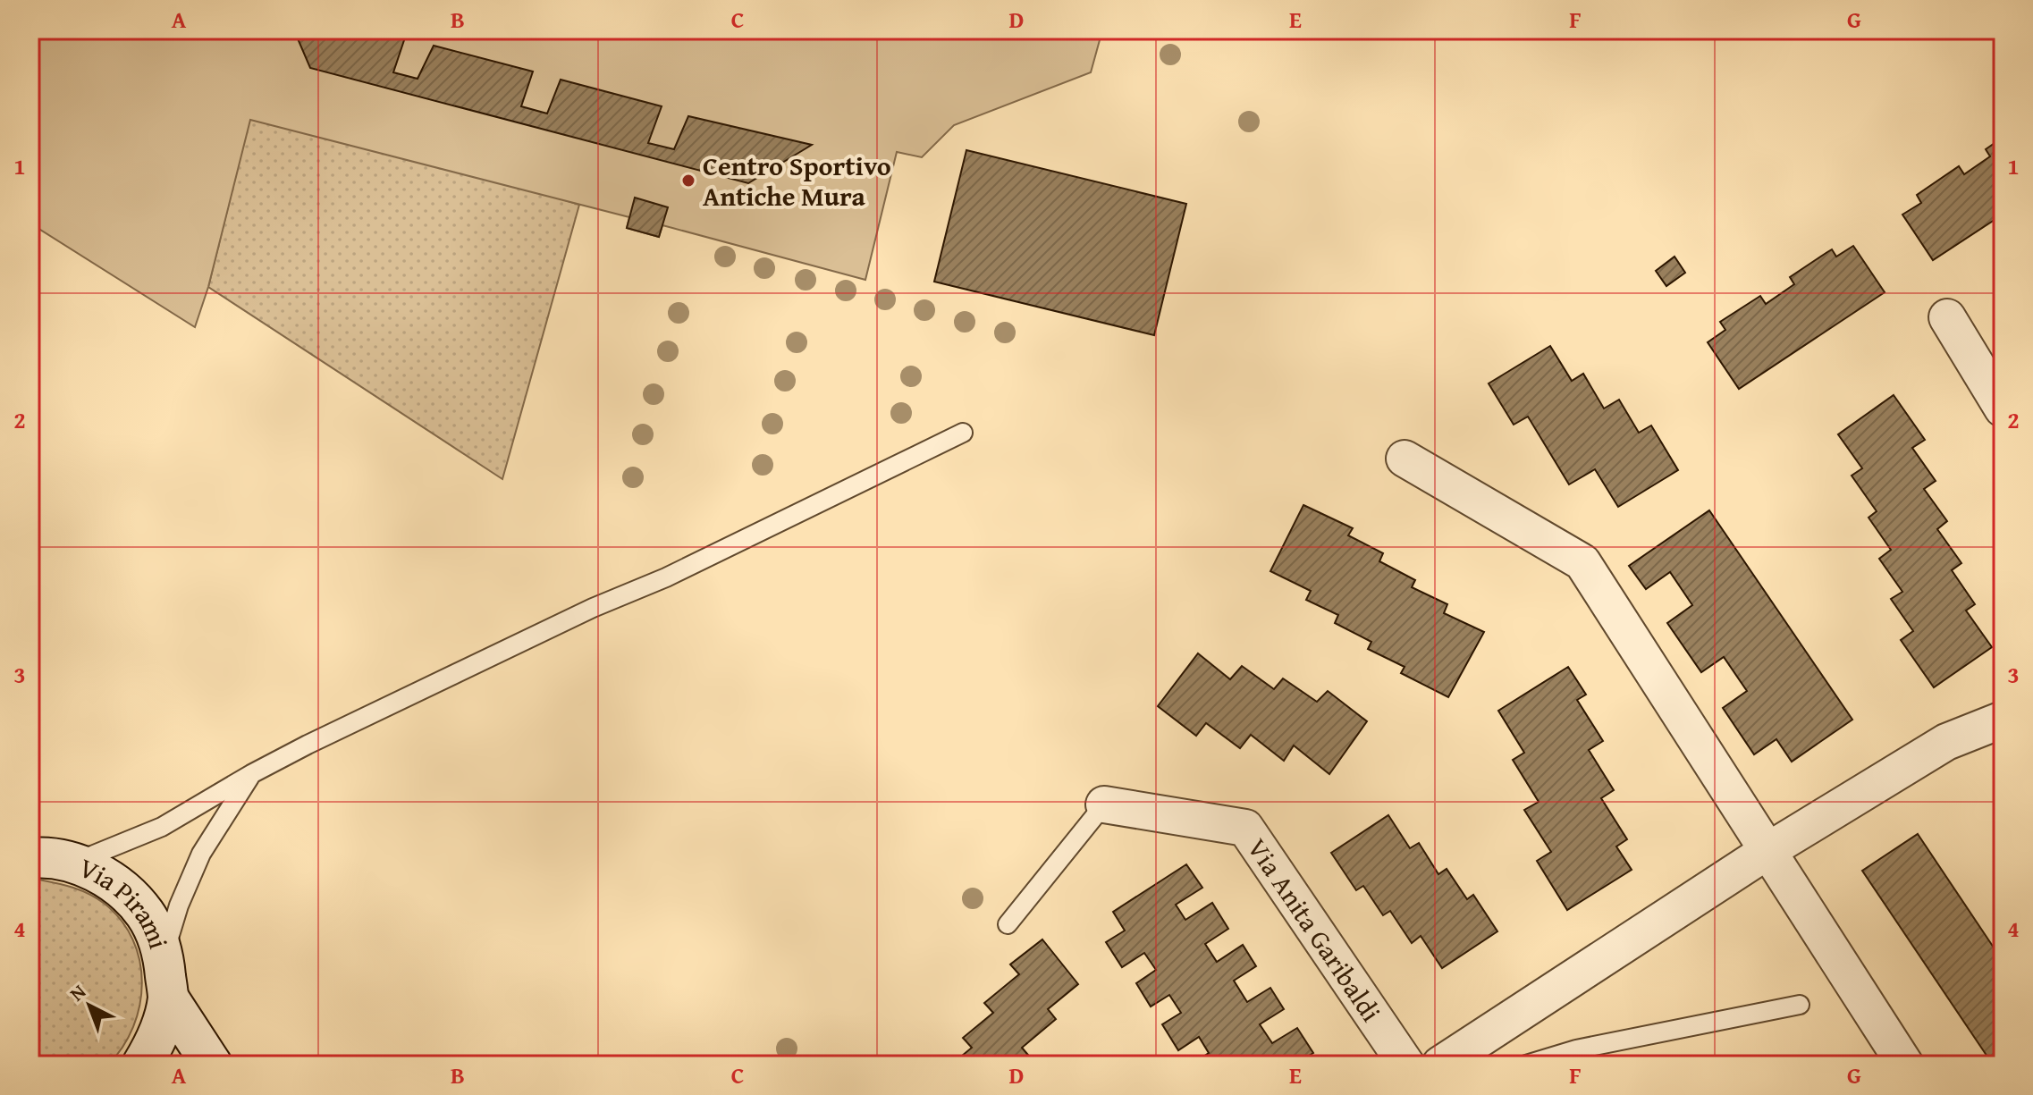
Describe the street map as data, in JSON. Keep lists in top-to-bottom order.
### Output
{
  "streets": {
    "street": ["Via Pirami", "Via Anita Garibaldi"]
  },
  "places": ["Centro Sportivo Antiche Mura"],
  "north": "top left",
  "grid": {
    "columns": [
      "A",
      "B",
      "C",
      "D",
      "E",
      "F",
      "G"
    ],
    "rows": [
      "1",
      "2",
      "3",
      "4"
    ]
  }
}
